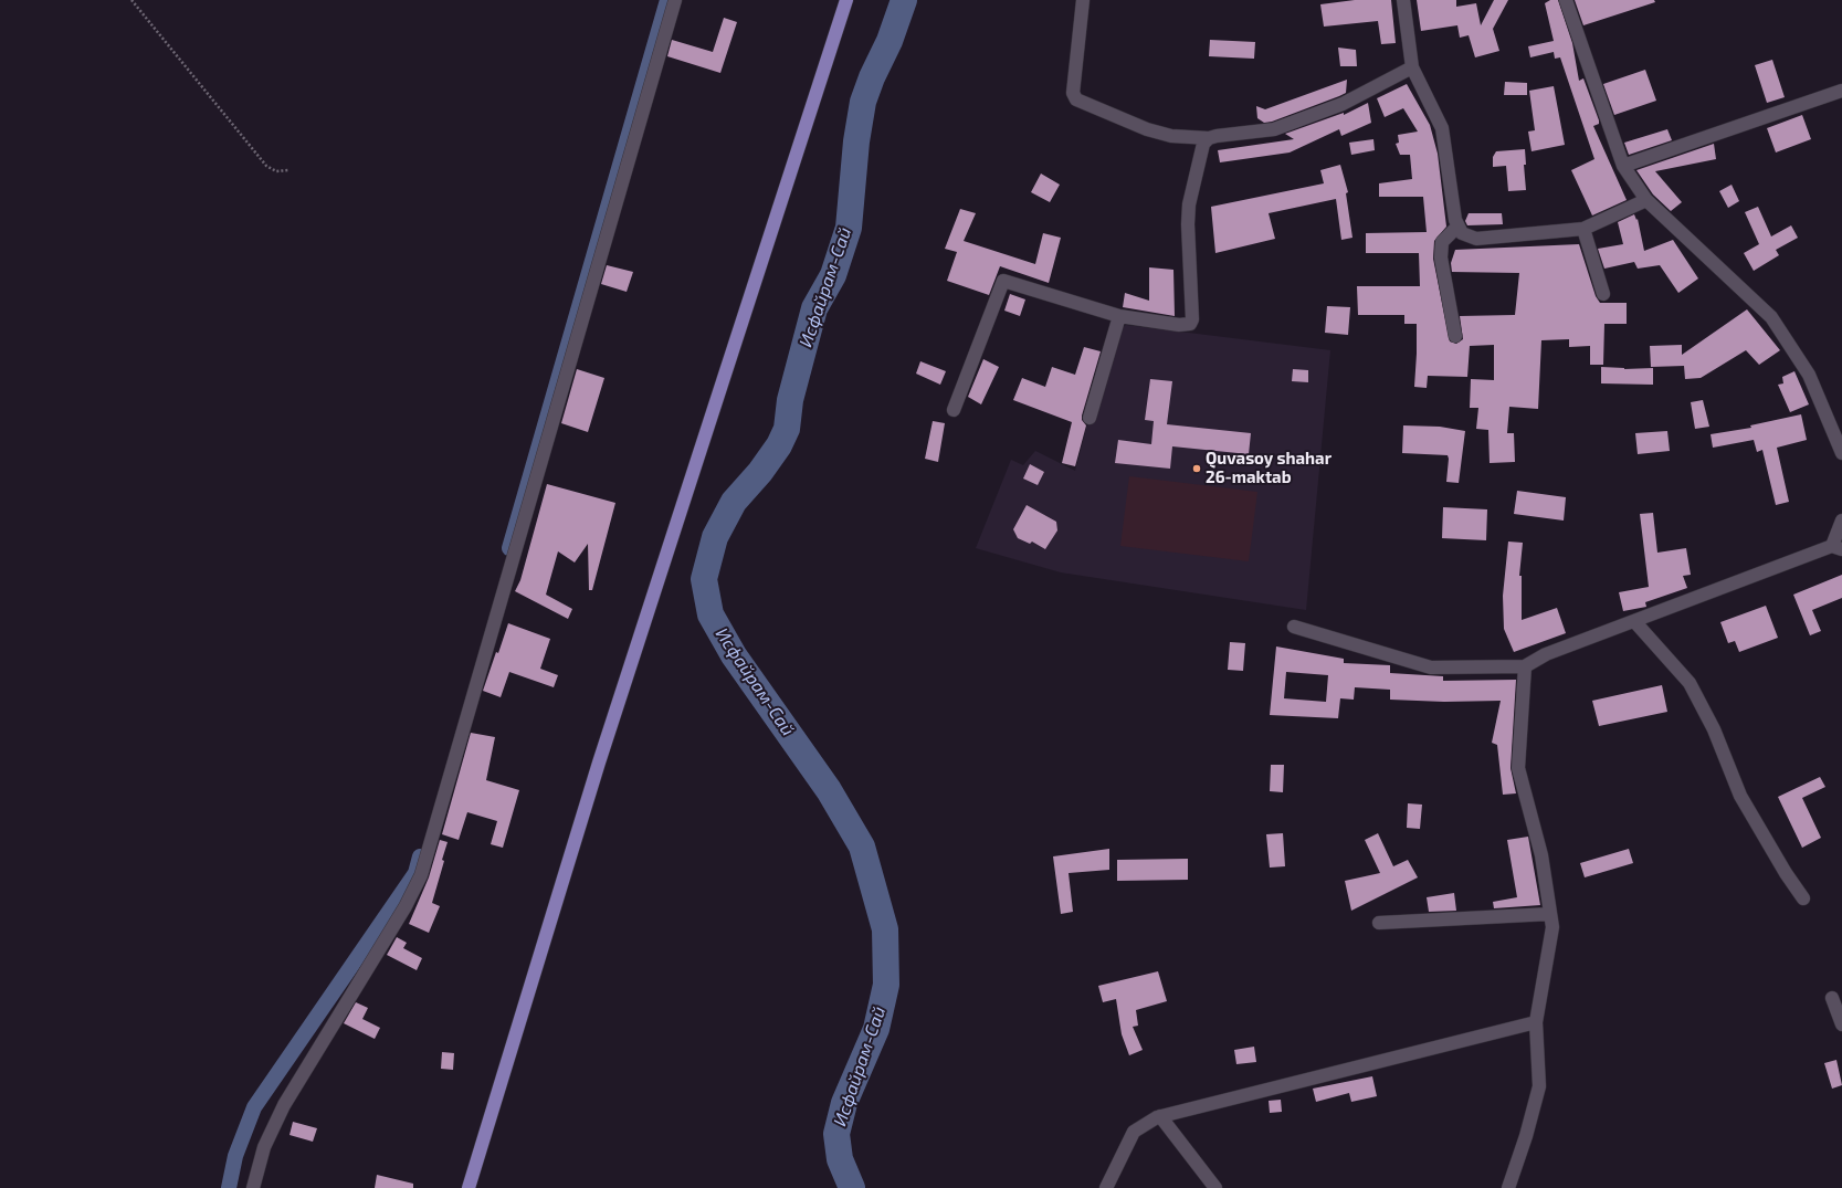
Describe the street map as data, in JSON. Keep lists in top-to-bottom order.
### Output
{
  "water": ["Исфайрам-Сай"],
  "places": ["Quvasoy shahar 26-maktab"]
}
